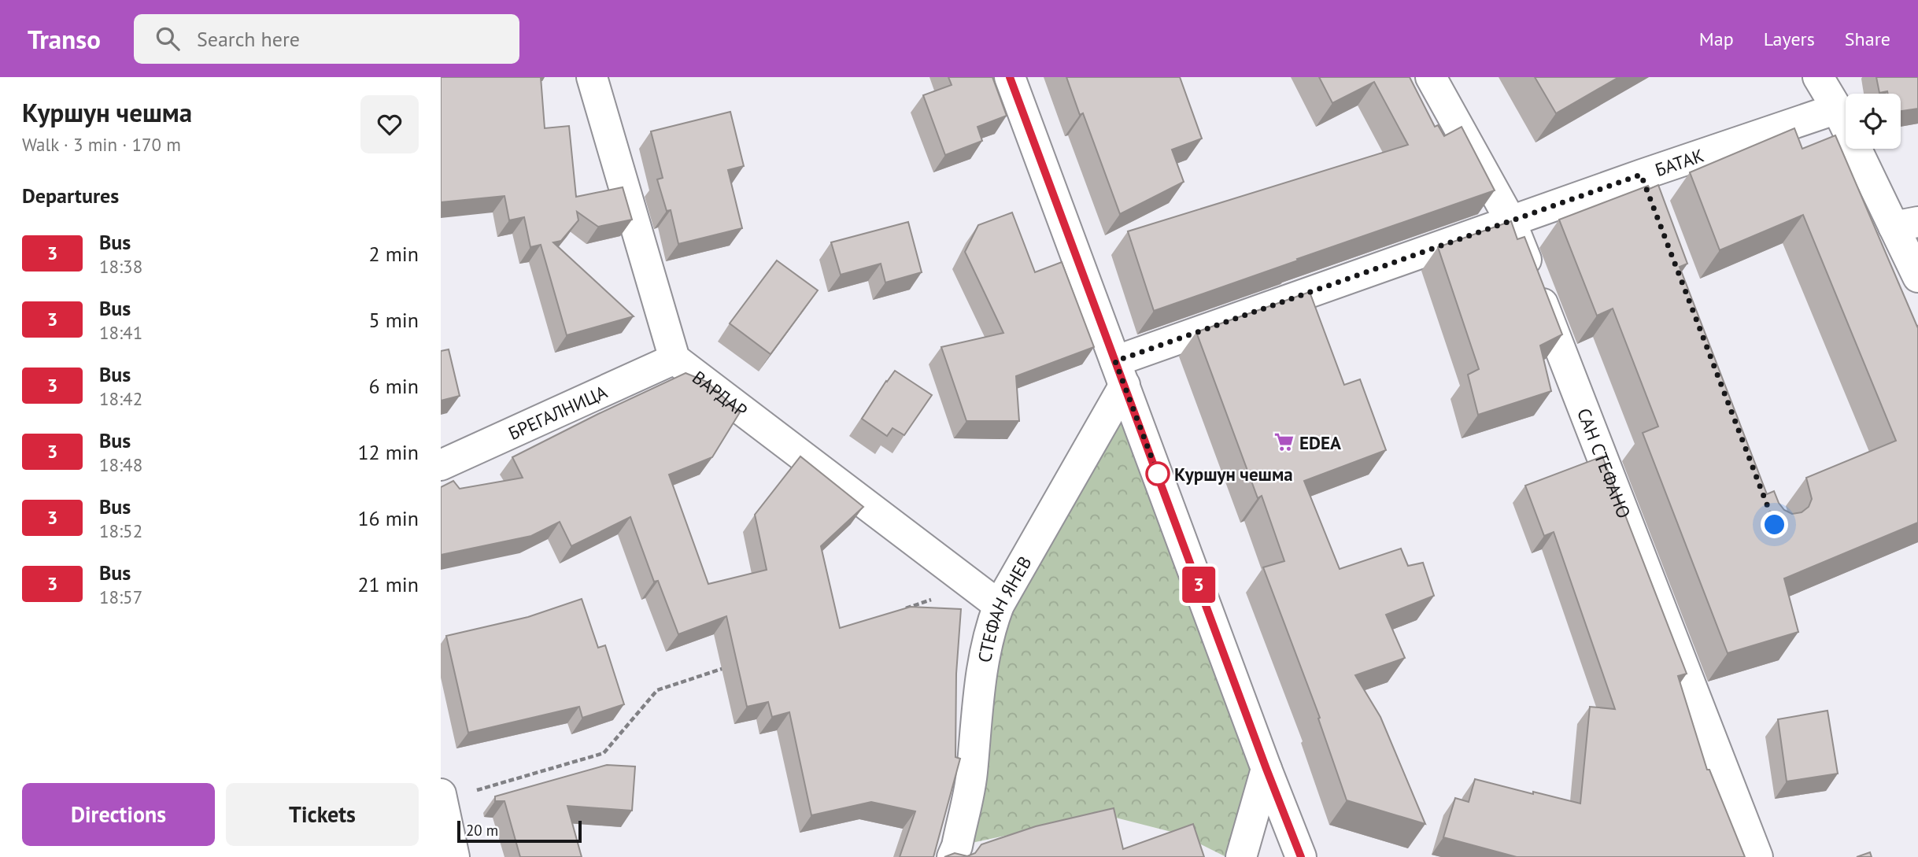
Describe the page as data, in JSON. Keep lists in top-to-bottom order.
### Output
{
  "streets": {
    "street": [
      "БАТАК",
      "ВАРДАР",
      "БРЕГАЛНИЦА",
      "САН СТЕФАНО",
      "СТЕФАН ЯНЕВ"
    ]
  },
  "crossings": [
    ["БАТАК", "САН СТЕФАНО"],
    ["БАТАК", "СТЕФАН ЯНЕВ"],
    ["ВАРДАР", "БРЕГАЛНИЦА"],
    ["ВАРДАР", "СТЕФАН ЯНЕВ"]
  ],
  "places": {
    "supermarket": ["EDEA"],
    "other": ["Куршун чешма"]
  },
  "lines": ["bus line 3"],
  "scale_bar": "20 m",
  "page": {
    "header": "Transo",
    "search": "Search here",
    "nav": ["Map", "Layers", "Share"],
    "heading": [
      ["Куршун чешма", "Walk · 3 min · 170 m"],
      "Departures"
    ],
    "on_map": "3",
    "list": [
      {
        "mark": "3",
        "name": "Bus",
        "note": "18:38",
        "value": "2 min"
      },
      {
        "mark": "3",
        "name": "Bus",
        "note": "18:41",
        "value": "5 min"
      },
      {
        "mark": "3",
        "name": "Bus",
        "note": "18:42",
        "value": "6 min"
      },
      {
        "mark": "3",
        "name": "Bus",
        "note": "18:48",
        "value": "12 min"
      },
      {
        "mark": "3",
        "name": "Bus",
        "note": "18:52",
        "value": "16 min"
      },
      {
        "mark": "3",
        "name": "Bus",
        "note": "18:57",
        "value": "21 min"
      }
    ],
    "buttons": ["Directions", "Tickets"],
    "scale": "20 m"
  }
}
